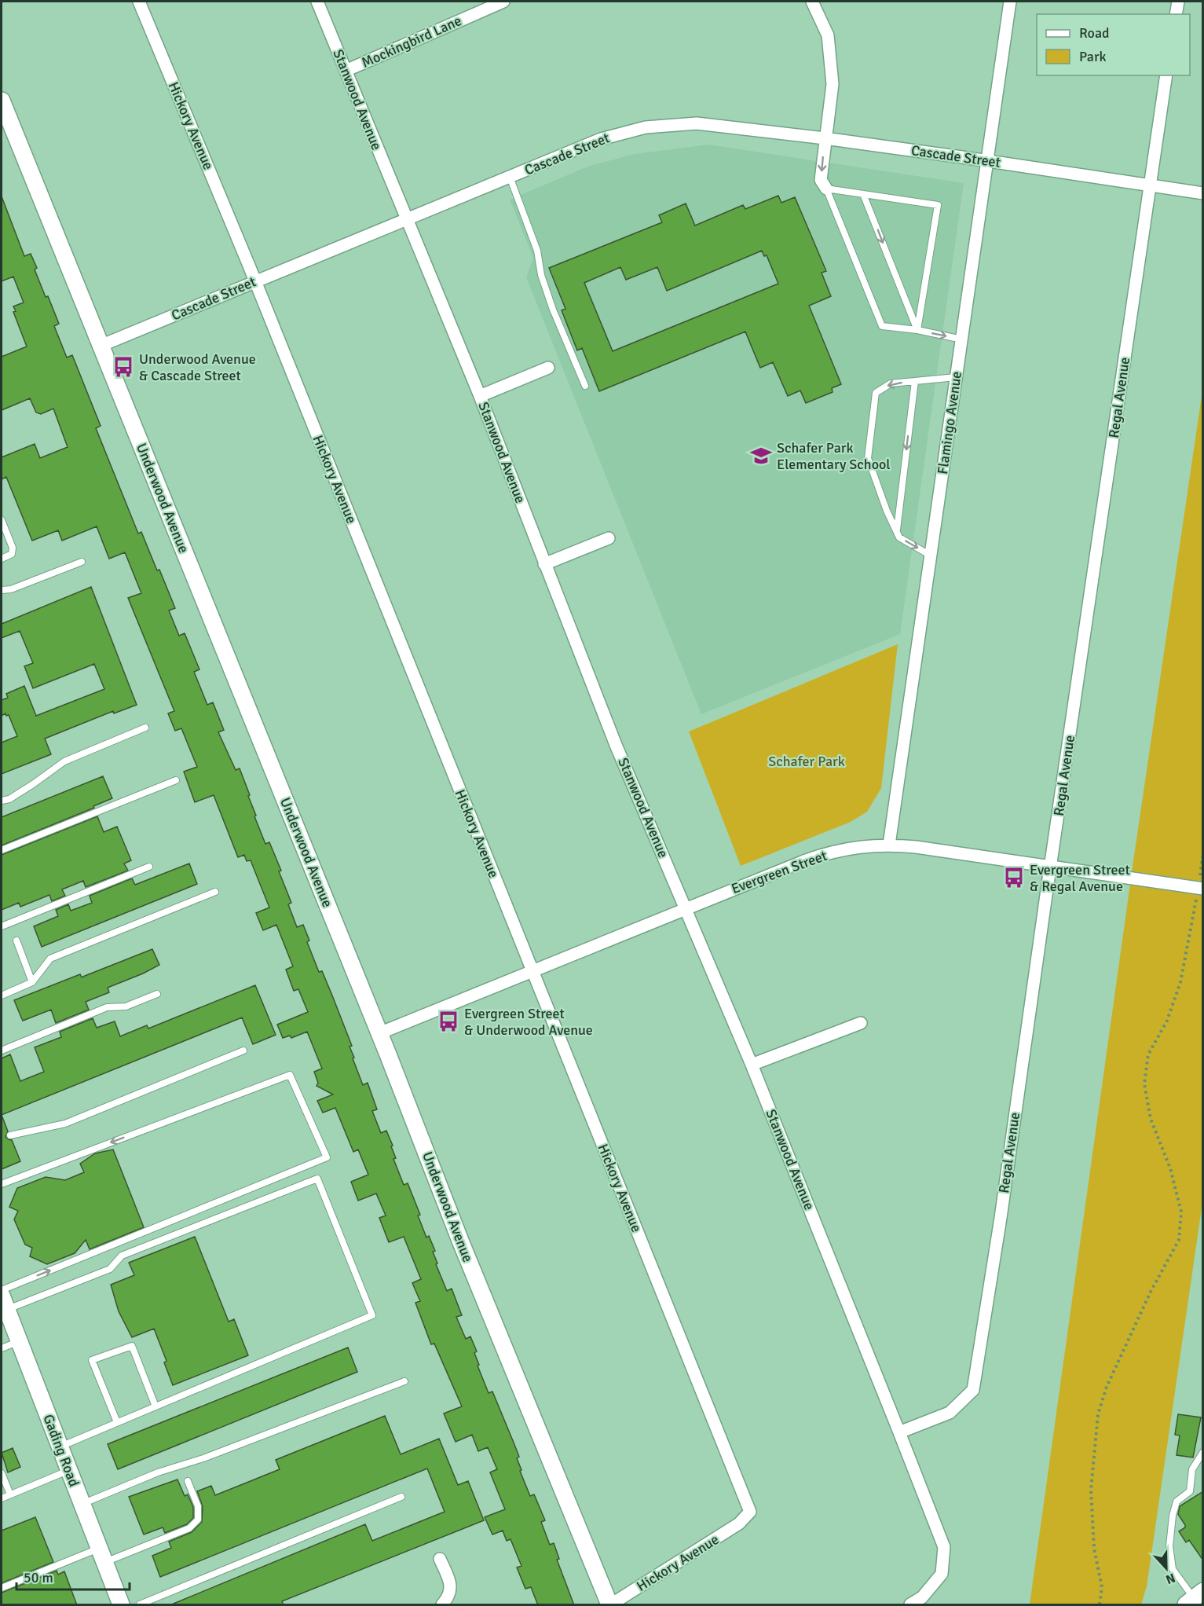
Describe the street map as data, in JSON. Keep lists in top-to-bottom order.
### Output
{
  "streets": {
    "street": [
      "Mockingbird Lane",
      "Stanwood Avenue",
      "Hickory Avenue",
      "Cascade Street",
      "Regal Avenue",
      "Flamingo Avenue",
      "Underwood Avenue",
      "Evergreen Street",
      "Gading Road"
    ]
  },
  "crossings": [
    ["Mockingbird Lane", "Stanwood Avenue"],
    ["Stanwood Avenue", "Cascade Street"],
    ["Stanwood Avenue", "Regal Avenue"],
    ["Stanwood Avenue", "Evergreen Street"],
    ["Hickory Avenue", "Cascade Street"],
    ["Hickory Avenue", "Underwood Avenue"],
    ["Hickory Avenue", "Evergreen Street"],
    ["Cascade Street", "Regal Avenue"],
    ["Cascade Street", "Flamingo Avenue"],
    ["Cascade Street", "Underwood Avenue"],
    ["Regal Avenue", "Evergreen Street"],
    ["Flamingo Avenue", "Evergreen Street"],
    ["Underwood Avenue", "Evergreen Street"]
  ],
  "parks": ["Schafer Park"],
  "places": {
    "bus stop": ["Underwood Avenue & Cascade Street", "Evergreen Street & Regal Avenue", "Evergreen Street & Underwood Avenue"],
    "school or university": ["Schafer Park Elementary School"]
  },
  "legend": ["Road", "Park"],
  "scale_bar": "50 m",
  "north": "bottom"
}
